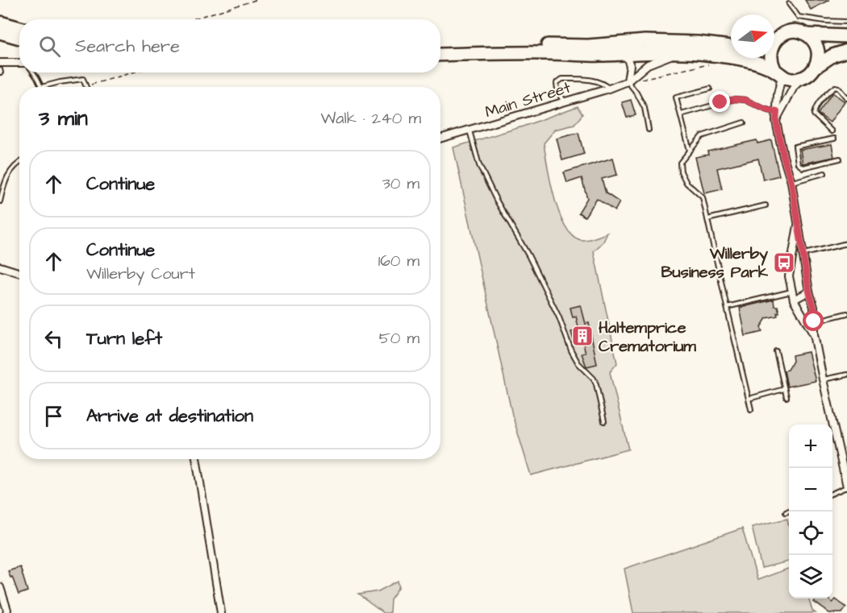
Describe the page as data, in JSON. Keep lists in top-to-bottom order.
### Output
{
  "streets": {
    "street": ["Main Street"]
  },
  "places": {
    "bus stop": ["Willerby Business Park"],
    "building": ["Haltemprice Crematorium"]
  },
  "north": "right",
  "page": {
    "search": "Search here",
    "heading": ["3 min", "Walk · 240 m"],
    "list": [
      ["Continue", "30 m"],
      ["Continue", "Willerby Court", "160 m"],
      ["Turn left", "50 m"],
      "Arrive at destination"
    ],
    "map_buttons": ["+", "−"]
  }
}
